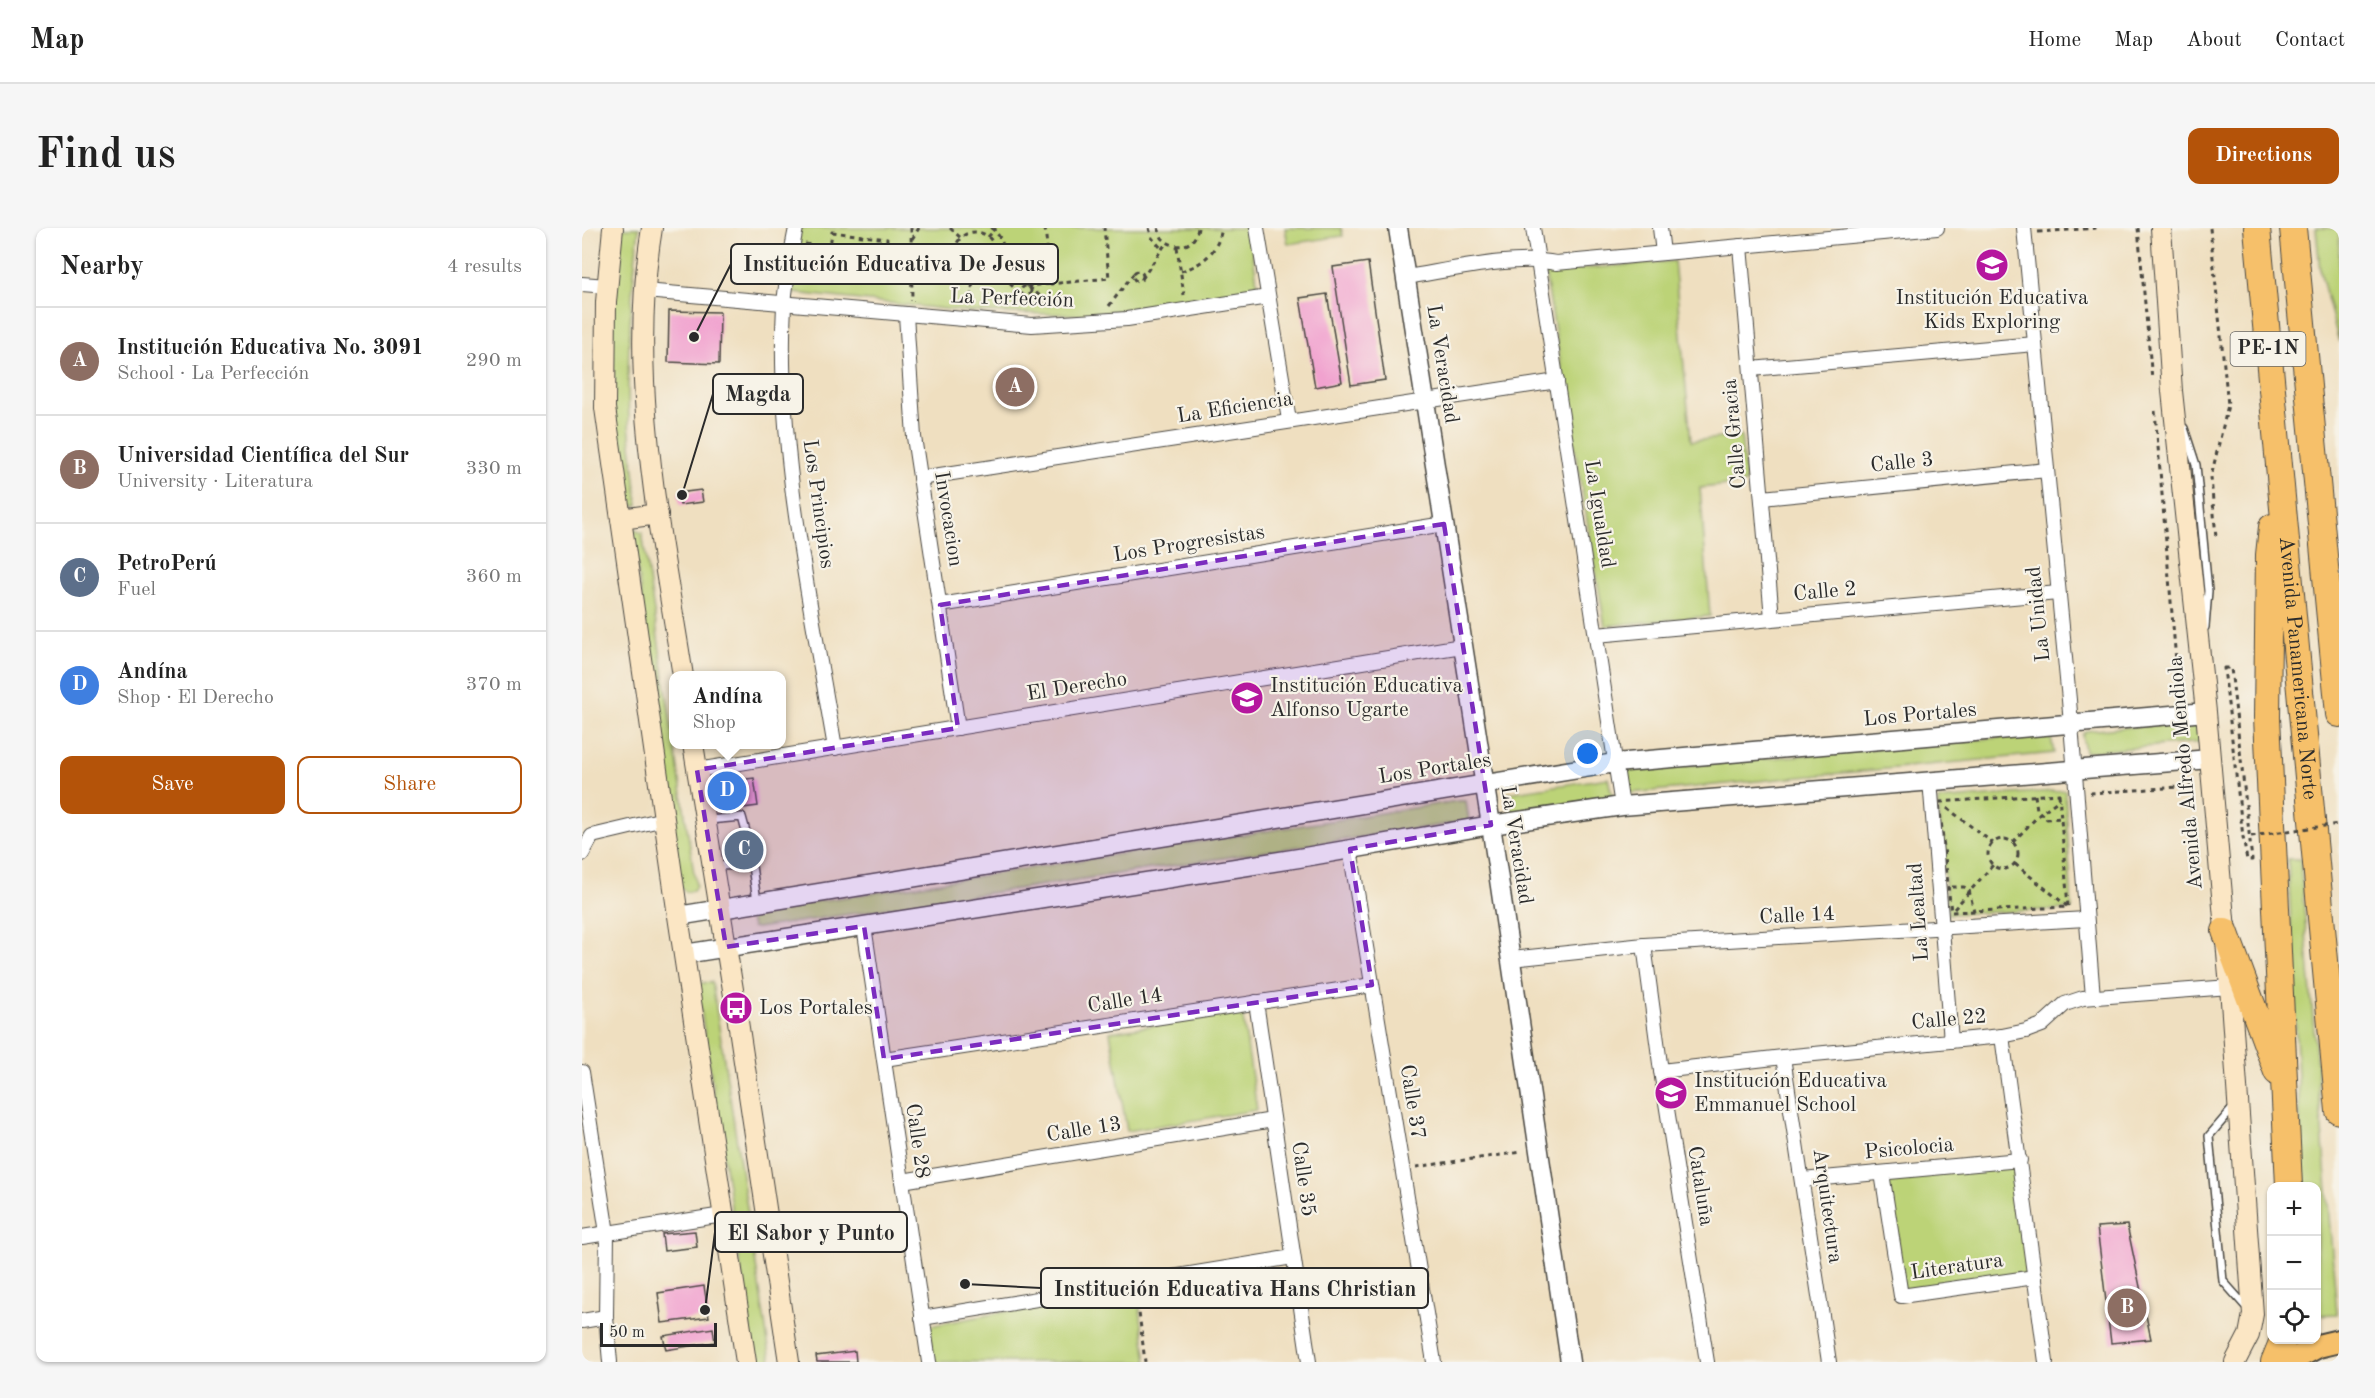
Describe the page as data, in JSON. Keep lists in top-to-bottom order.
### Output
{
  "streets": {
    "highway": ["PE-1N", "Avenida Panamericana Norte"],
    "main road": ["Avenida Alfredo Mendiola"],
    "street": [
      "La Perfección",
      "La Veracidad",
      "La Eficiencia",
      "Calle Gracia",
      "Calle 3",
      "Los Principios",
      "La Igualdad",
      "Invocacion",
      "Los Progresistas",
      "Calle 2",
      "La Unidad",
      "El Derecho",
      "Los Portales",
      "La Lealtad",
      "Calle 14",
      "Calle 22",
      "Calle 37",
      "Calle 13",
      "Calle 28",
      "Psicolocia",
      "Calle 35",
      "Cataluña",
      "Arquitectura",
      "Literatura"
    ]
  },
  "crossings": [
    ["La Perfección", "Los Principios"],
    ["La Perfección", "Invocacion"],
    ["La Veracidad", "La Eficiencia"],
    ["La Veracidad", "Los Progresistas"],
    ["La Veracidad", "El Derecho"],
    ["La Veracidad", "Los Portales"],
    ["La Veracidad", "Calle 14"],
    ["La Eficiencia", "La Igualdad"],
    ["La Eficiencia", "Invocacion"],
    ["Calle Gracia", "Calle 3"],
    ["Calle Gracia", "Calle 2"],
    ["Calle 3", "La Unidad"],
    ["Los Principios", "El Derecho"],
    ["La Igualdad", "Calle 2"],
    ["La Igualdad", "Los Portales"],
    ["Invocacion", "Los Progresistas"],
    ["Invocacion", "El Derecho"],
    ["Calle 2", "La Unidad"],
    ["La Unidad", "Los Portales"],
    ["La Unidad", "Calle 14"],
    ["La Unidad", "Calle 22"],
    ["Los Portales", "Avenida Alfredo Mendiola"],
    ["Avenida Alfredo Mendiola", "Calle 22"],
    ["La Lealtad", "Calle 14"],
    ["La Lealtad", "Calle 22"],
    ["Calle 14", "Calle 37"],
    ["Calle 14", "Calle 28"],
    ["Calle 14", "Calle 35"],
    ["Calle 14", "Cataluña"],
    ["Calle 22", "Cataluña"],
    ["Calle 22", "Arquitectura"],
    ["Calle 13", "Calle 28"],
    ["Calle 13", "Calle 35"],
    ["Psicolocia", "Arquitectura"],
    ["Psicolocia", "Literatura"]
  ],
  "places": {
    "school or university": ["Institución Educativa Kids Exploring", "Institución Educativa Alfonso Ugarte", "Institución Educativa Emmanuel School"],
    "other": [
      "Institución Educativa De Jesus",
      "Magda",
      "Institución Educativa Hans Christian",
      "El Sabor y Punto"
    ],
    "bus stop": ["Los Portales"]
  },
  "scale_bar": "50 m",
  "page": {
    "header": "Map",
    "nav": [
      "Home",
      "Map",
      "About",
      "Contact"
    ],
    "buttons": [
      "Directions",
      ["Save", "Share"]
    ],
    "title": "Find us",
    "heading": ["Nearby", "4 results"],
    "list": [
      {
        "mark": "A",
        "name": "Institución Educativa No. 3091",
        "note": "School · La Perfección",
        "value": "290 m"
      },
      {
        "mark": "B",
        "name": "Universidad Científica del Sur",
        "note": "University · Literatura",
        "value": "330 m"
      },
      {
        "mark": "C",
        "name": "PetroPerú",
        "note": "Fuel",
        "value": "360 m"
      },
      {
        "mark": "D",
        "name": "Andína",
        "note": "Shop · El Derecho",
        "value": "370 m"
      }
    ],
    "pins": [
      "A",
      "D",
      "C",
      "B"
    ],
    "popup": ["Andína", "Shop"],
    "map_buttons": ["+", "−"],
    "scale": "50 m"
  }
}
